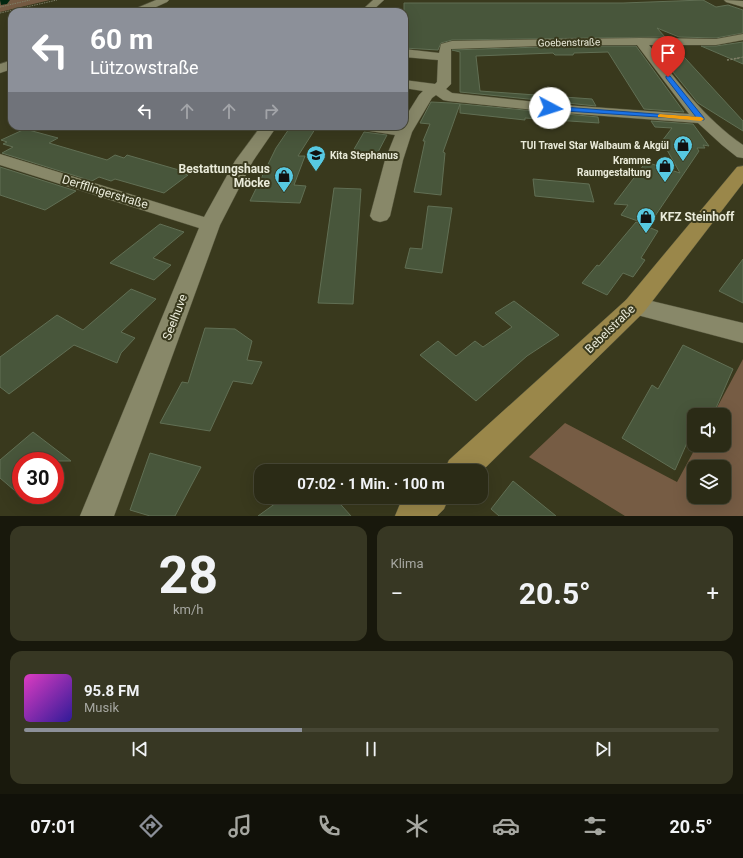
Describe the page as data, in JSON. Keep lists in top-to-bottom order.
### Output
{
  "streets": {
    "main road": ["Bebelstraße"],
    "street": ["Goebenstraße", "Derfflingerstraße", "Seelhuve"]
  },
  "crossings": [
    ["Derfflingerstraße", "Seelhuve"]
  ],
  "places": {
    "shop": [
      "TUI Travel Star Walbaum & Akgül",
      "Kramme Raumgestaltung",
      "Bestattungshaus Möcke",
      "KFZ Steinhoff"
    ],
    "school or university": ["Kita Stephanus"]
  },
  "page": {
    "turn": ["60 m", "Lützowstraße"],
    "limit": "30",
    "trip": "07:02 · 1 Min. · 100 m",
    "tile": [
      ["28", "km/h"],
      "Klima"
    ],
    "heat": ["−", "20.5°", "+"],
    "song": ["95.8 FM", "Musik"],
    "tabs": ["07:01", "20.5°"]
  }
}
